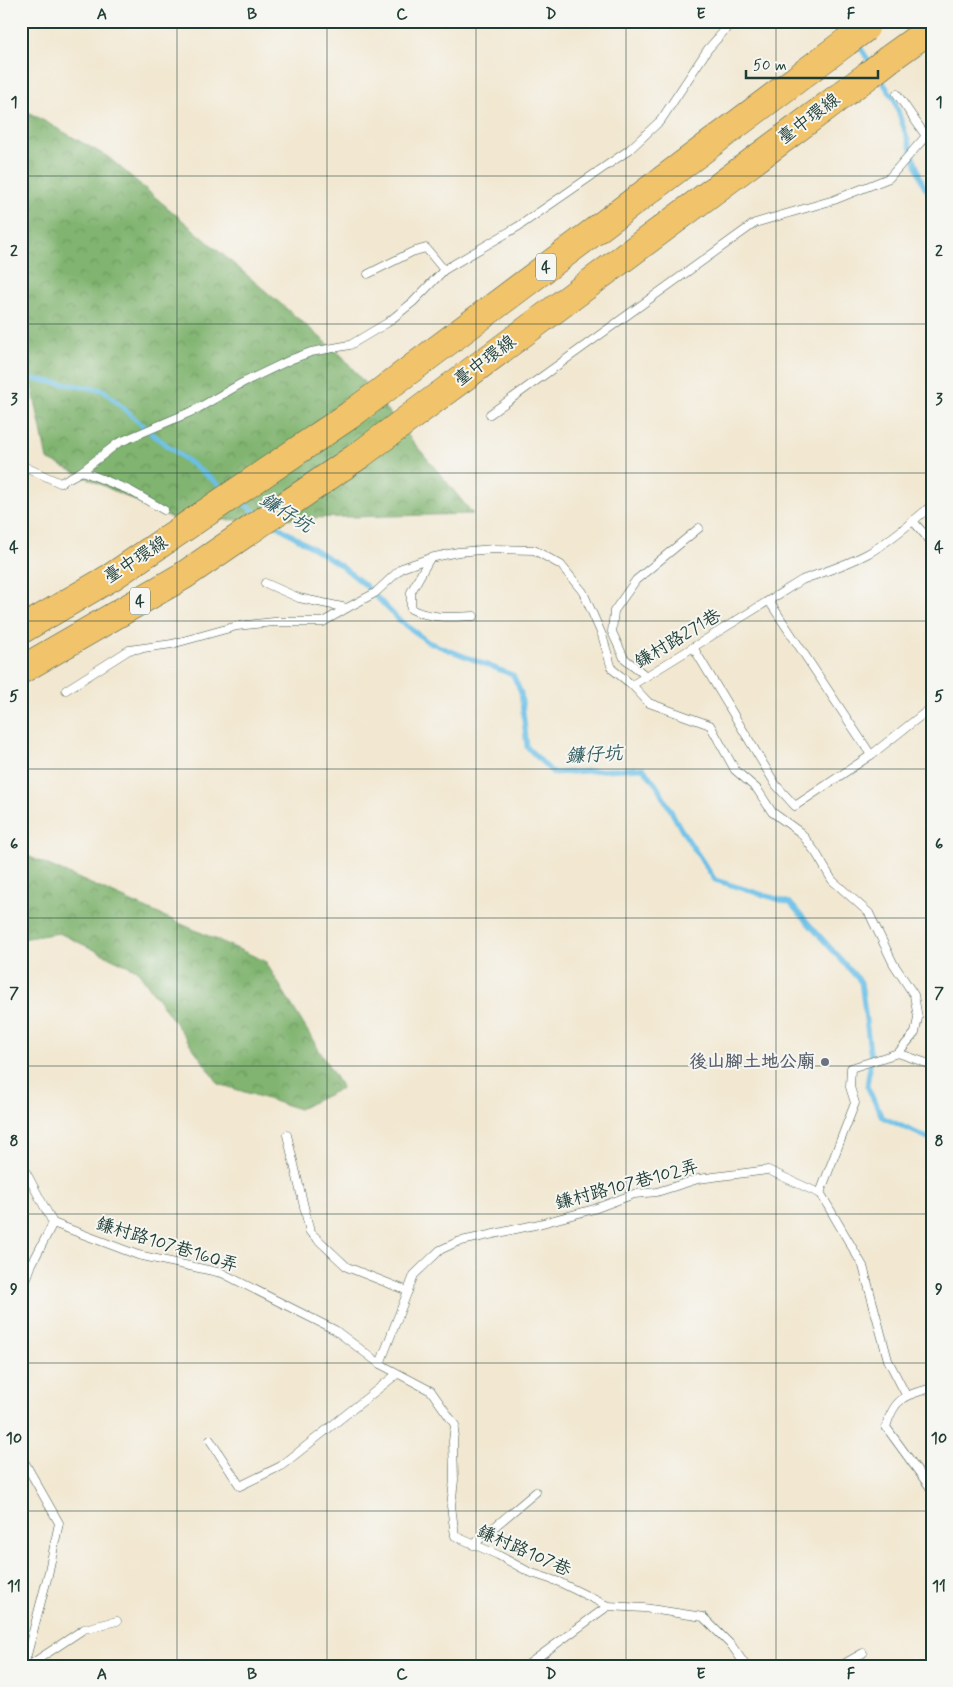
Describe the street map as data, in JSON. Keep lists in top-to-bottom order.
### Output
{
  "streets": {
    "highway": ["臺中環線", "4"],
    "lane": [
      "鎌村路271巷",
      "鎌村路107巷102弄",
      "鎌村路107巷160弄",
      "鎌村路107巷"
    ]
  },
  "crossings": [
    ["鎌村路107巷102弄", "鎌村路107巷160弄"],
    ["鎌村路107巷102弄", "鎌村路107巷"],
    ["鎌村路107巷160弄", "鎌村路107巷"]
  ],
  "water": ["鐮仔坑"],
  "places": ["後山腳土地公廟"],
  "scale_bar": "50 m",
  "grid": {
    "columns": [
      "A",
      "B",
      "C",
      "D",
      "E",
      "F"
    ],
    "rows": [
      "1",
      "2",
      "3",
      "4",
      "5",
      "6",
      "7",
      "8",
      "9",
      "10",
      "11"
    ]
  }
}
